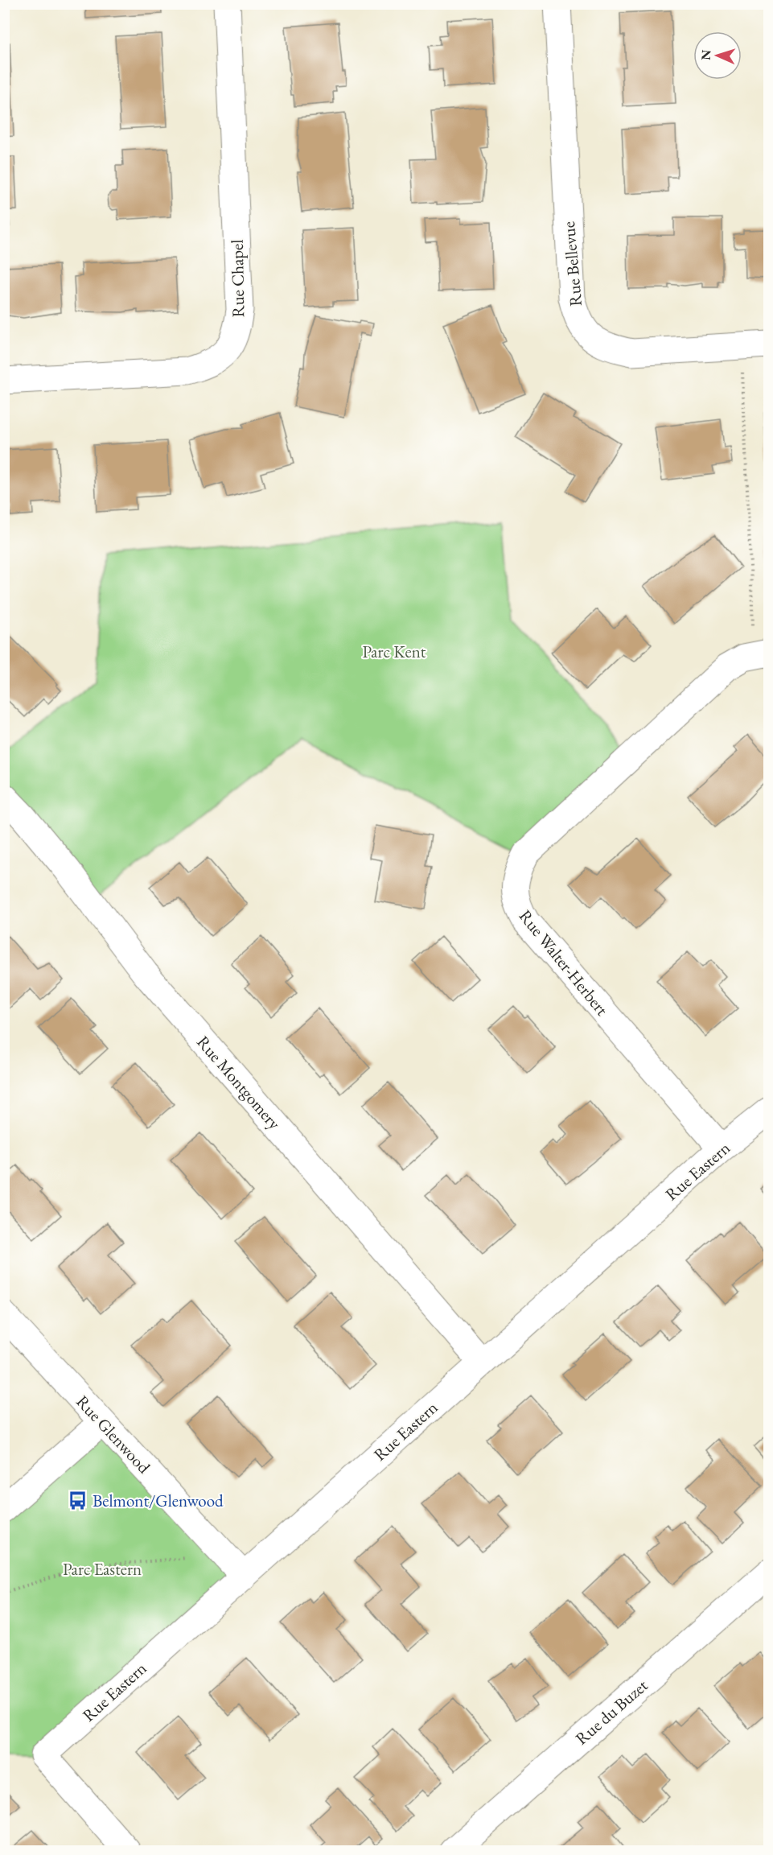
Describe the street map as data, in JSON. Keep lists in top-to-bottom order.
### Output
{
  "streets": {
    "street": [
      "Rue Bellevue",
      "Rue Chapel",
      "Rue Walter-Herbert",
      "Rue Montgomery",
      "Rue Eastern",
      "Rue Glenwood",
      "Rue du Buzet"
    ]
  },
  "crossings": [
    ["Rue Walter-Herbert", "Rue Eastern"],
    ["Rue Montgomery", "Rue Eastern"],
    ["Rue Eastern", "Rue Glenwood"]
  ],
  "parks": ["Parc Kent", "Parc Eastern"],
  "places": {
    "bus stop": ["Belmont/Glenwood"]
  },
  "north": "left"
}
